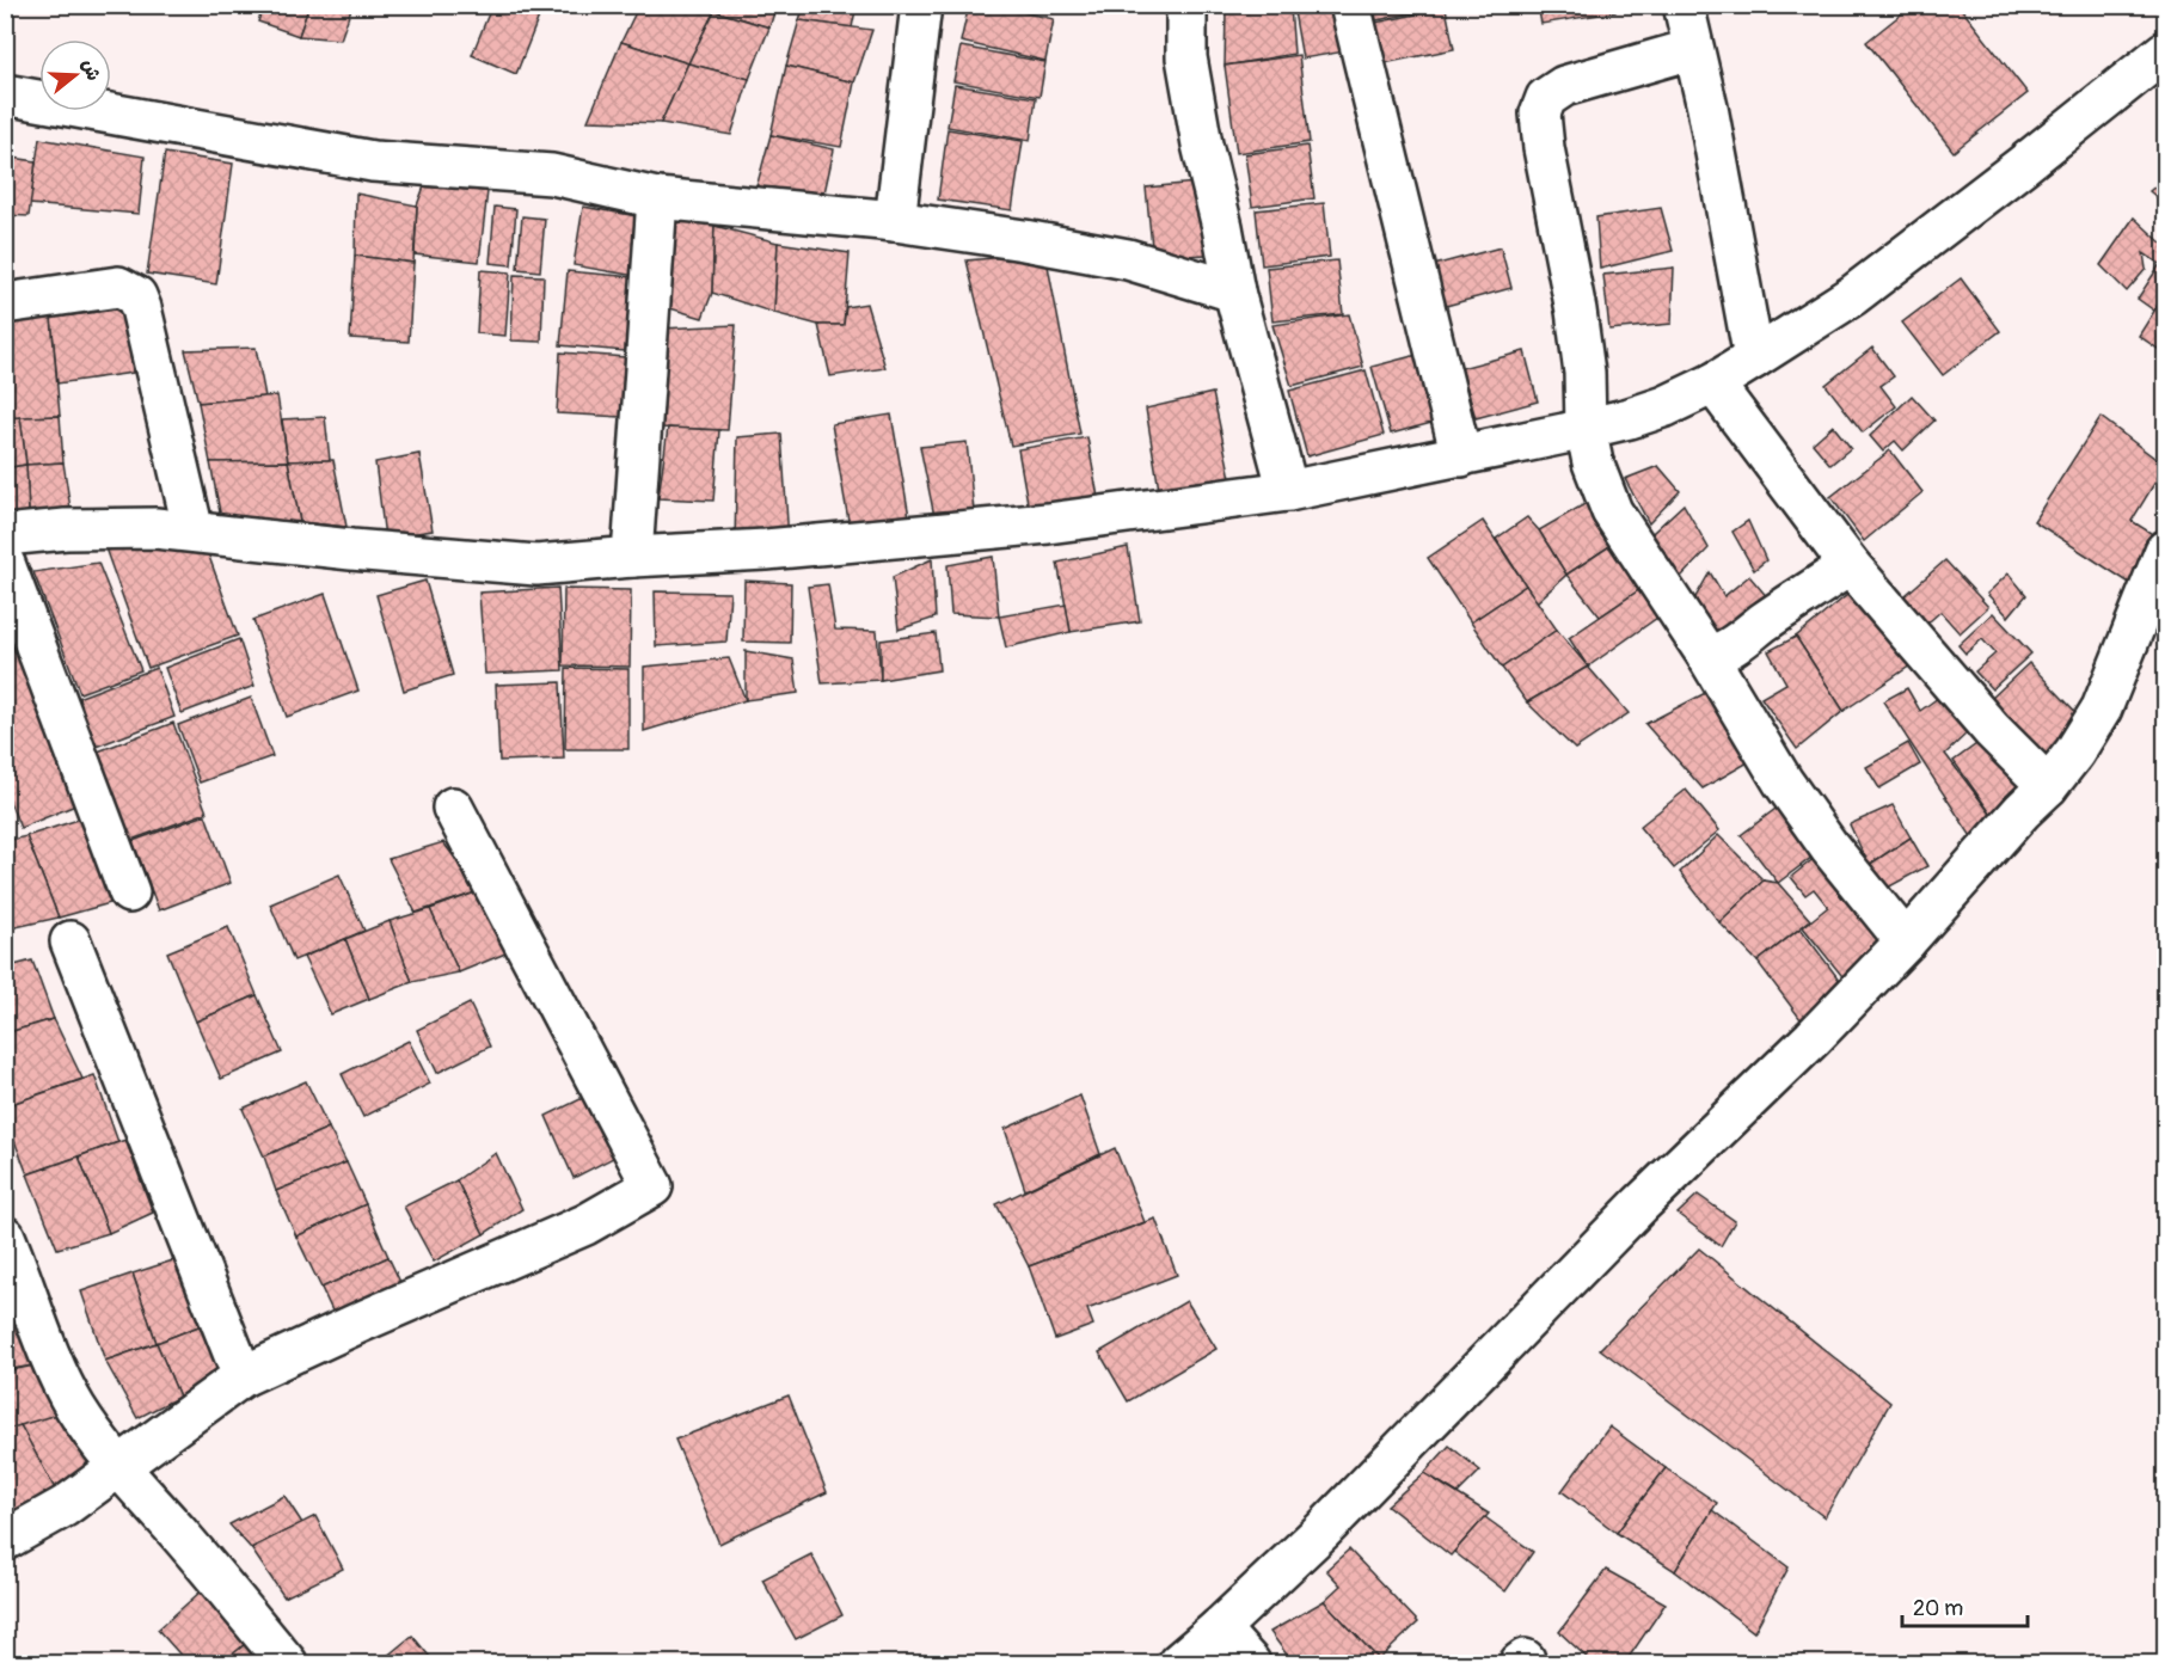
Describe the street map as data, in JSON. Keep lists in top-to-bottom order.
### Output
{
  "scale_bar": "20 m",
  "north": "right"
}
